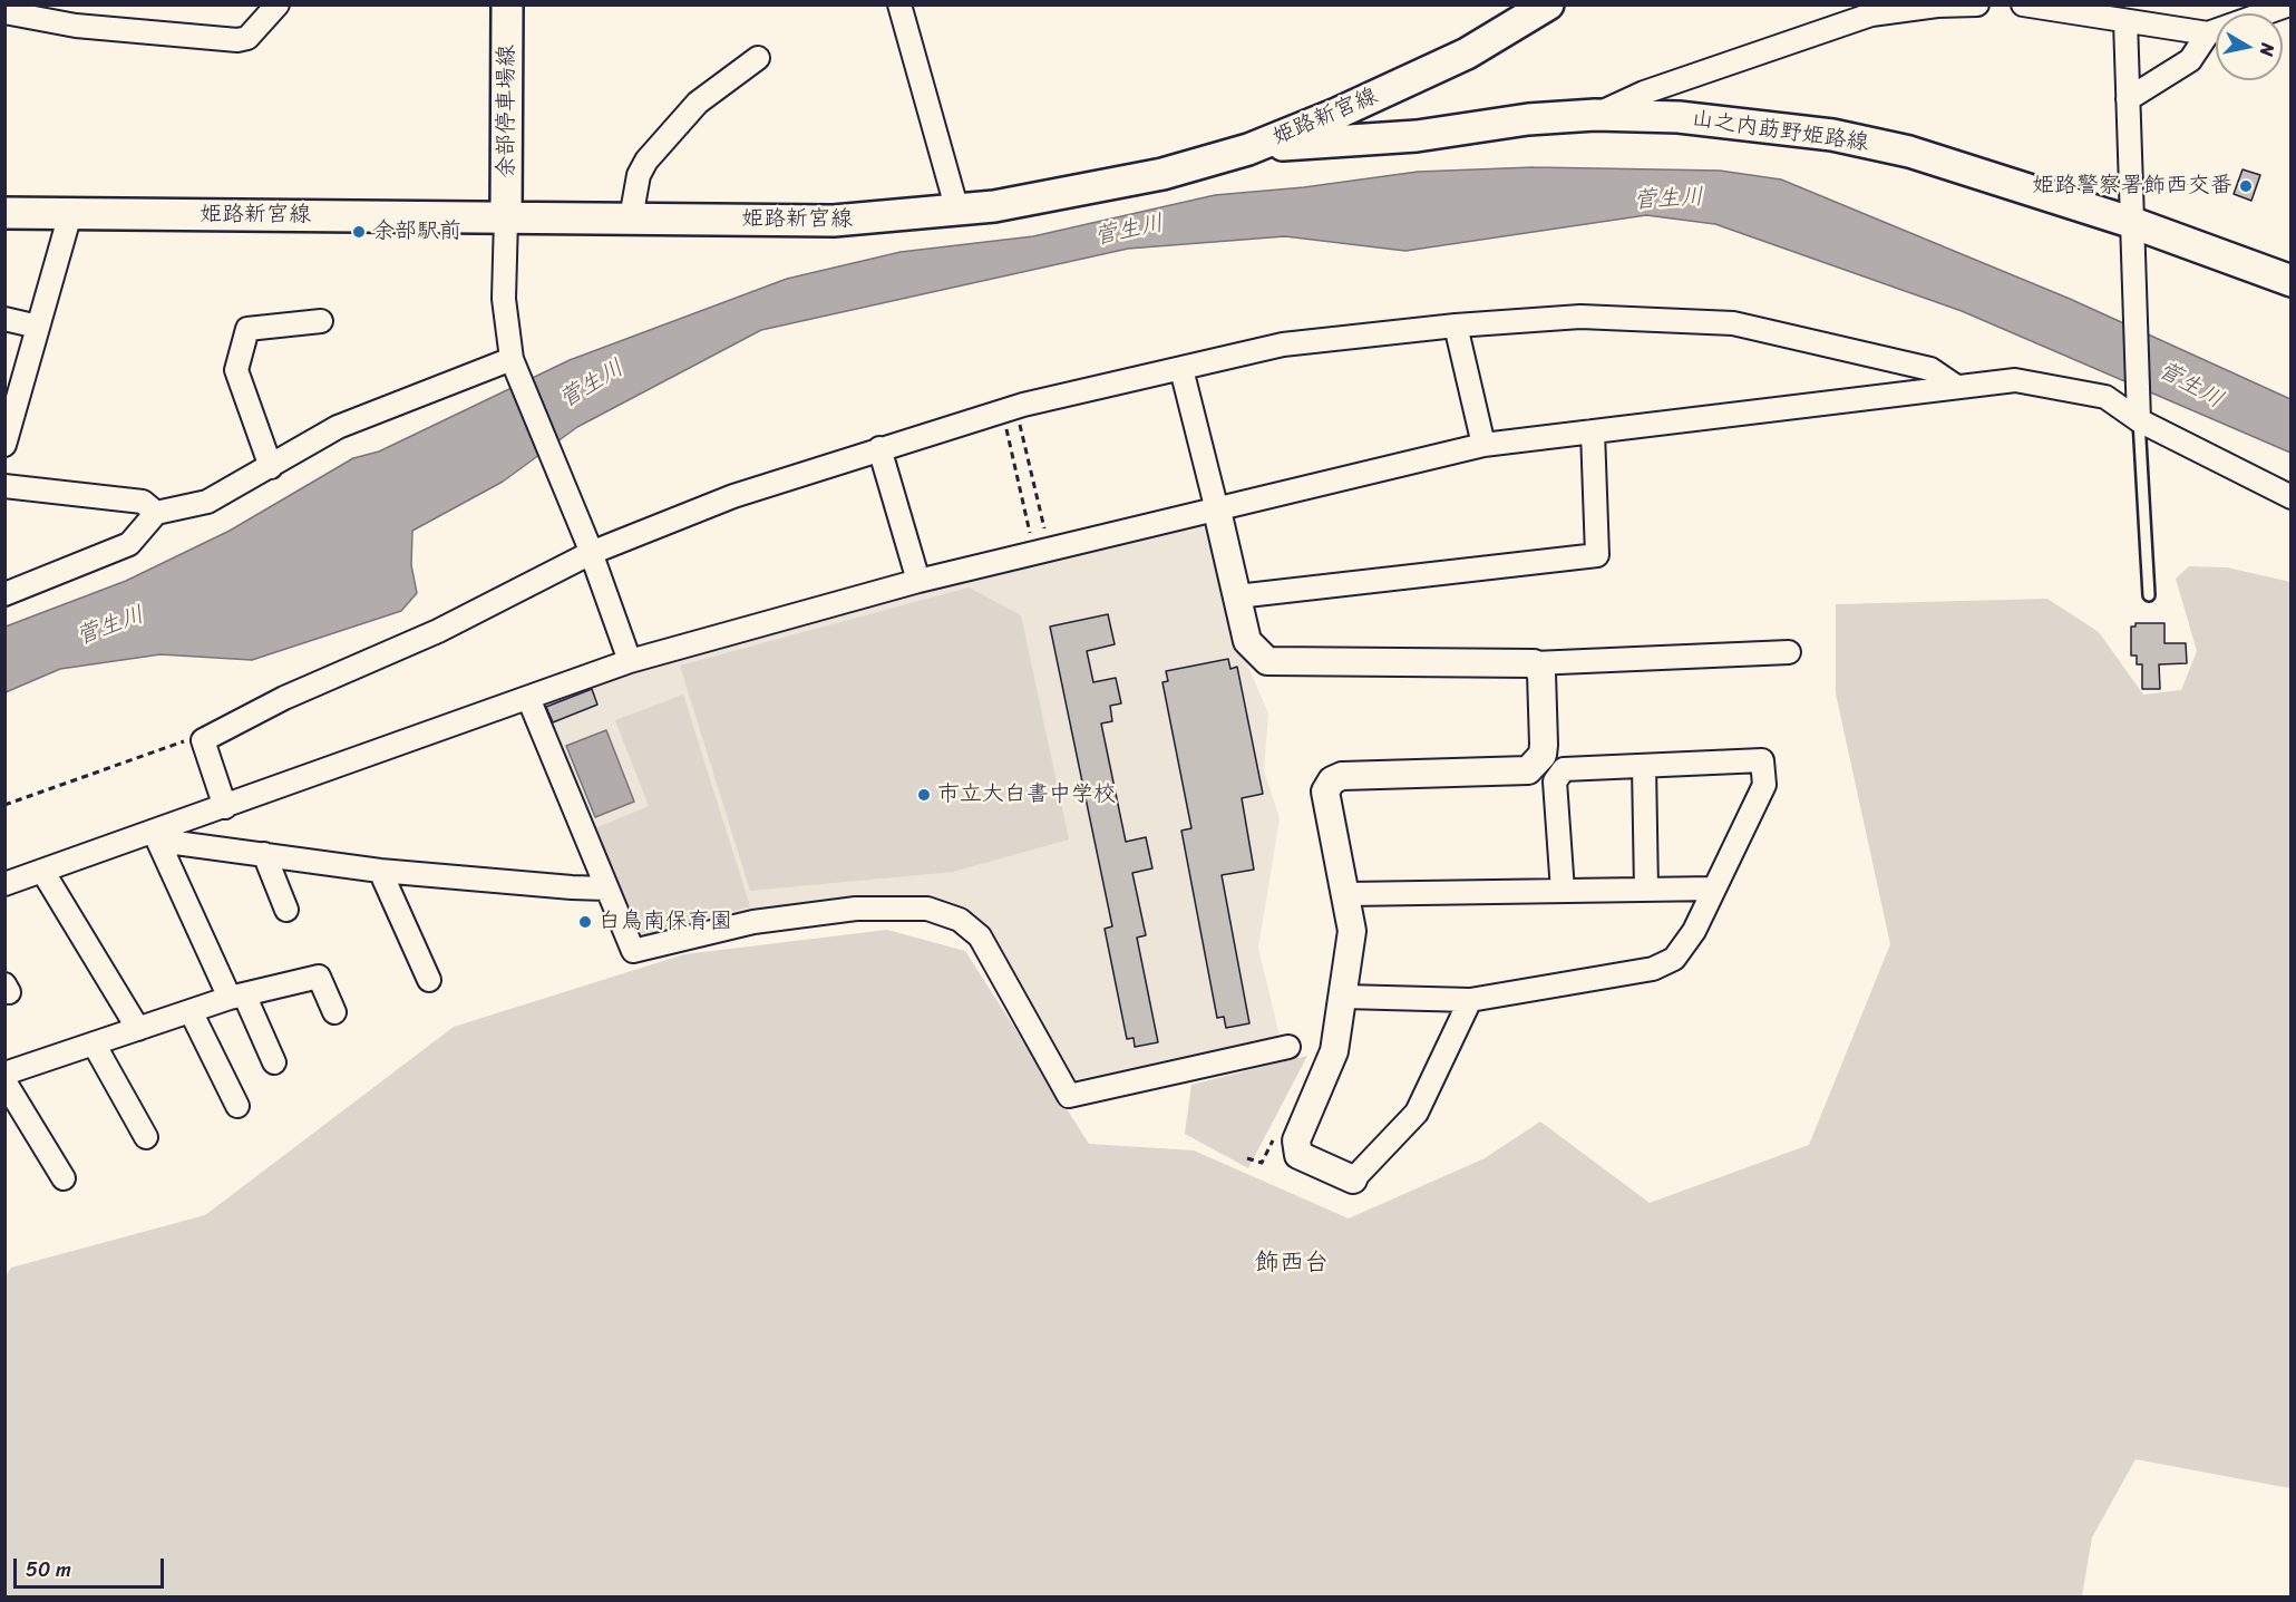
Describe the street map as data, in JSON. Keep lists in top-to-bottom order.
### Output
{
  "streets": {
    "main road": ["余部停車場線", "姫路新宮線", "山之内莇野姫路線"]
  },
  "crossings": [
    ["余部停車場線", "姫路新宮線"],
    ["姫路新宮線", "山之内莇野姫路線"]
  ],
  "districts": ["飾西台"],
  "water": ["菅生川"],
  "places": [
    "姫路警察署飾西交番",
    "余部駅前",
    "市立大白書中学校",
    "白鳥南保育園"
  ],
  "scale_bar": "50 m",
  "north": "right"
}
